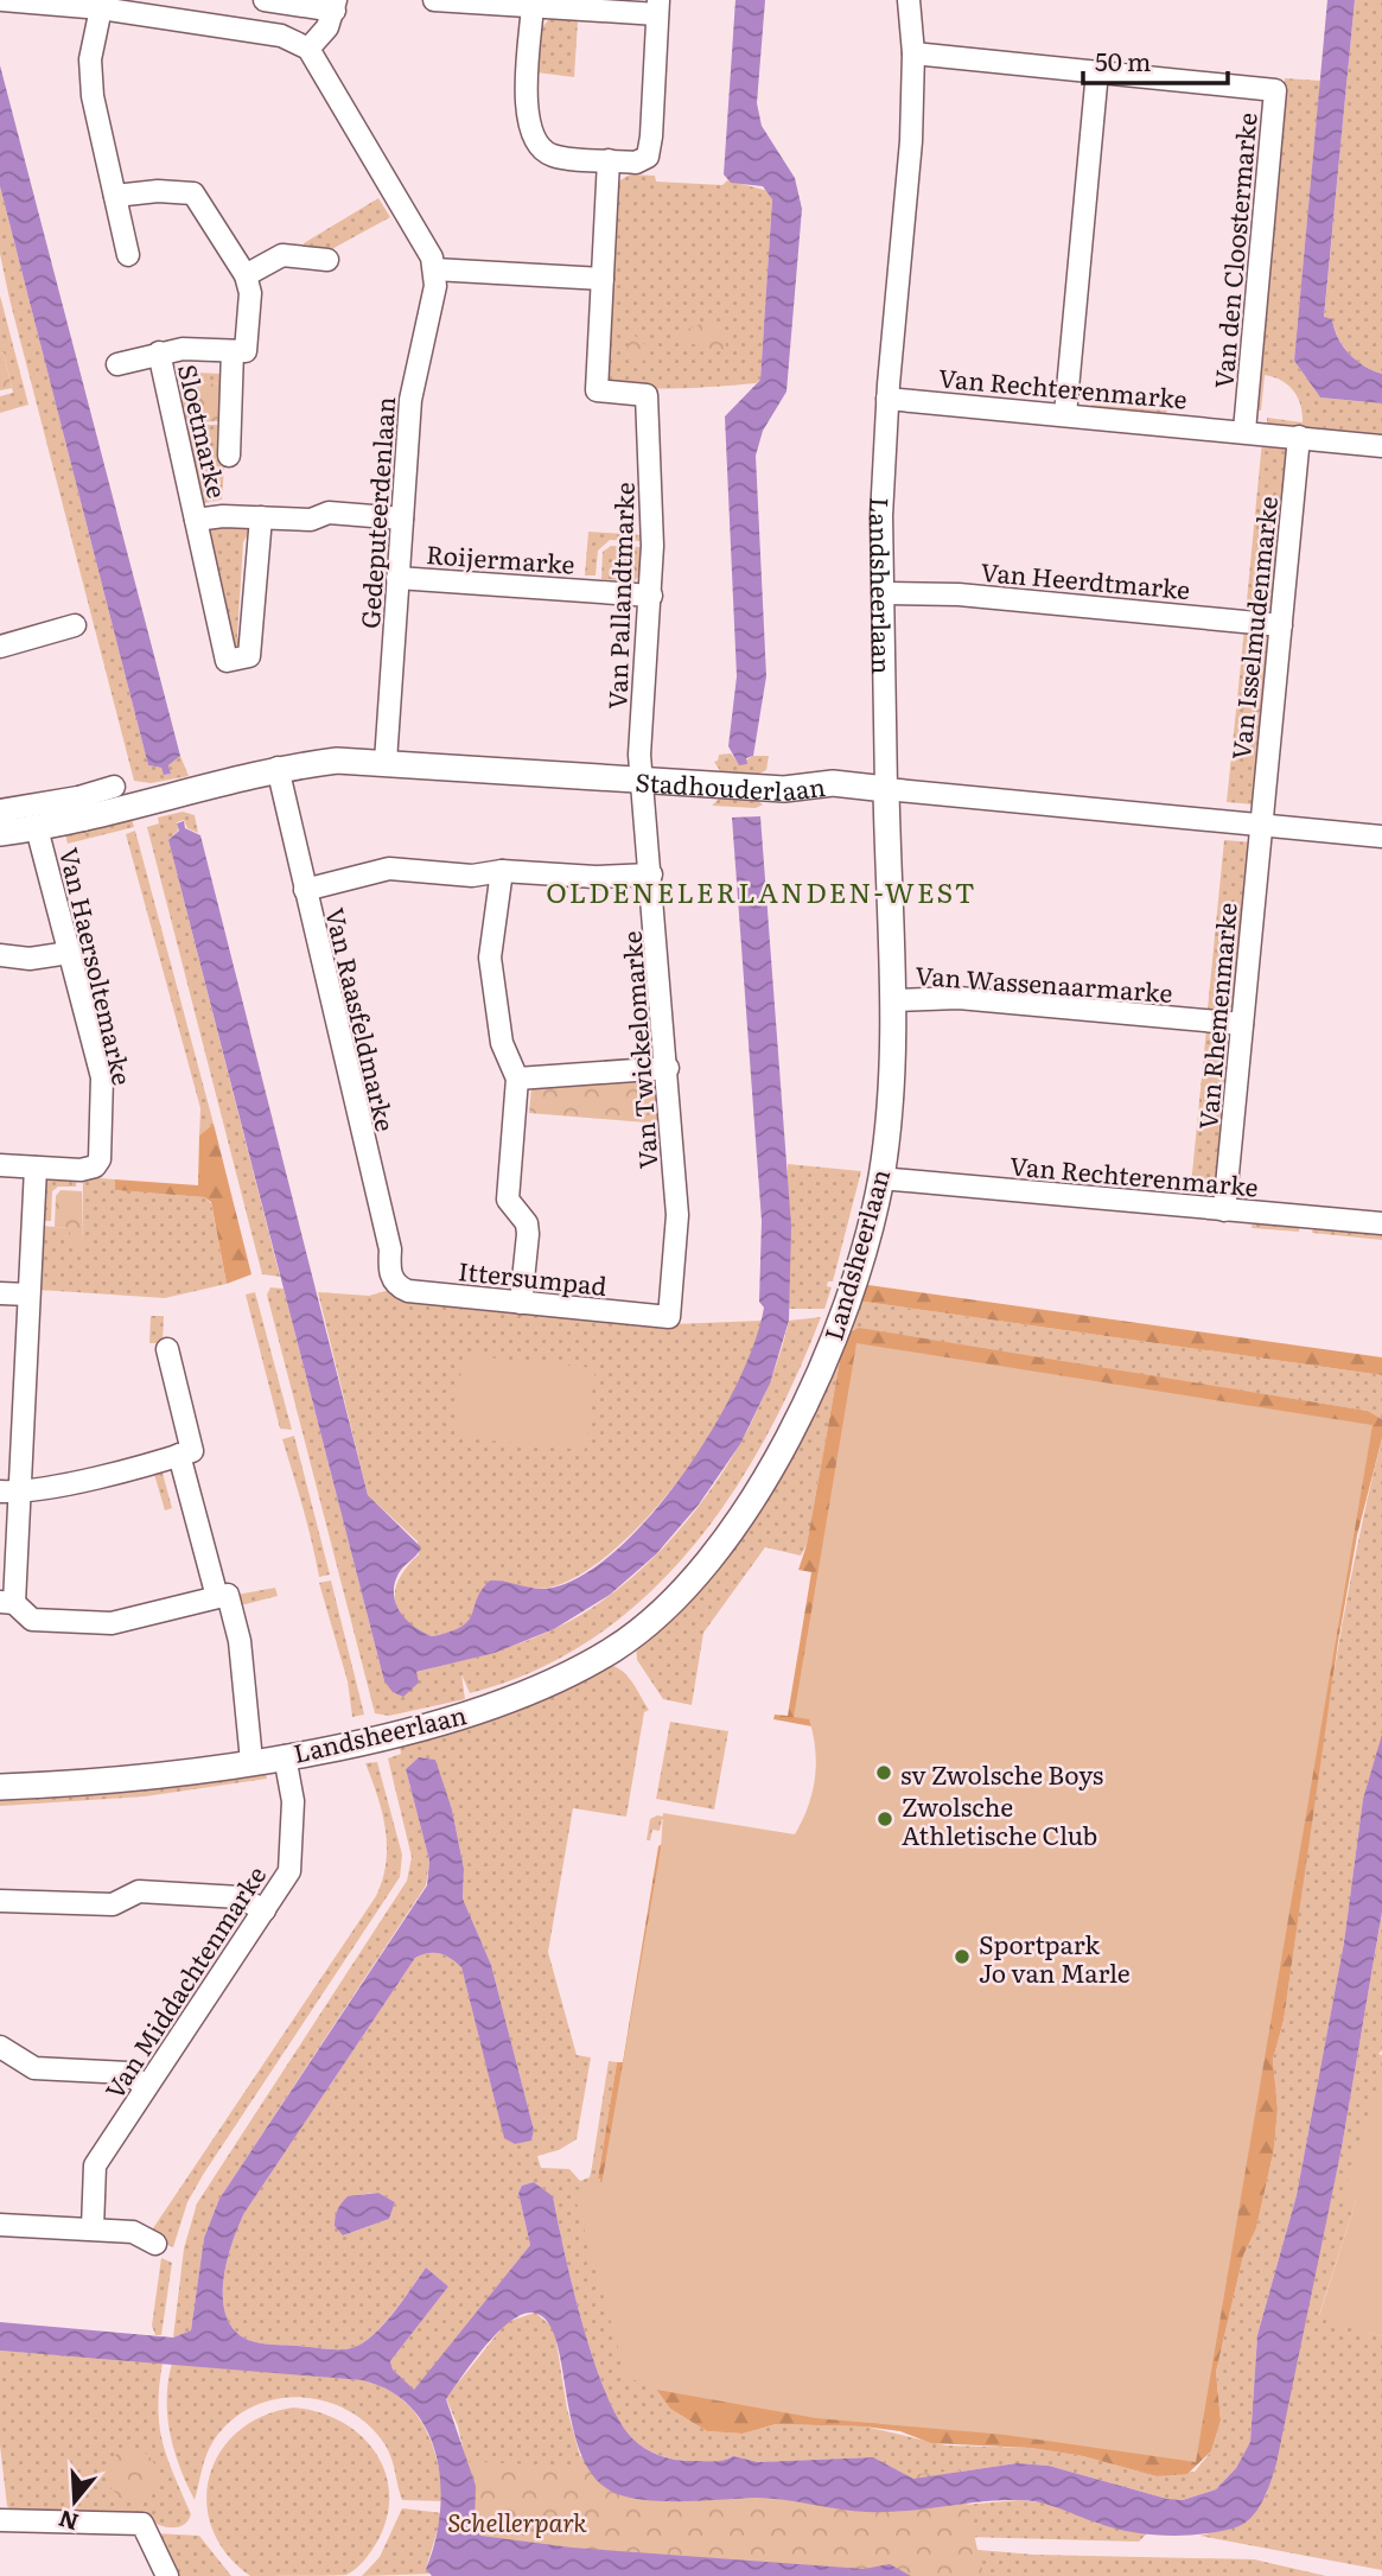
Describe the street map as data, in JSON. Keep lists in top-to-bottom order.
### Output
{
  "streets": {
    "street": [
      "Van den Cloostermarke",
      "Van Rechterenmarke",
      "Sloetmarke",
      "Gedeputeerdenlaan",
      "Roijermarke",
      "Van Heerdtmarke",
      "Landsheerlaan",
      "Van Pallandtmarke",
      "Van Isselmudenmarke",
      "Stadhouderlaan",
      "Van Haersoltemarke",
      "Van Wassenaarmarke",
      "Van Rhemenmarke",
      "Van Raasfeldmarke",
      "Van Twickelomarke",
      "Ittersumpad",
      "Van Middachtenmarke"
    ]
  },
  "crossings": [
    ["Van den Cloostermarke", "Van Rechterenmarke"],
    ["Van den Cloostermarke", "Landsheerlaan"],
    ["Van Rechterenmarke", "Landsheerlaan"],
    ["Van Rechterenmarke", "Van Isselmudenmarke"],
    ["Van Rechterenmarke", "Van Rhemenmarke"],
    ["Sloetmarke", "Gedeputeerdenlaan"],
    ["Gedeputeerdenlaan", "Roijermarke"],
    ["Gedeputeerdenlaan", "Stadhouderlaan"],
    ["Roijermarke", "Van Pallandtmarke"],
    ["Van Heerdtmarke", "Landsheerlaan"],
    ["Van Heerdtmarke", "Van Isselmudenmarke"],
    ["Landsheerlaan", "Stadhouderlaan"],
    ["Landsheerlaan", "Van Wassenaarmarke"],
    ["Landsheerlaan", "Van Middachtenmarke"],
    ["Van Pallandtmarke", "Stadhouderlaan"],
    ["Van Pallandtmarke", "Van Twickelomarke"],
    ["Van Isselmudenmarke", "Stadhouderlaan"],
    ["Van Isselmudenmarke", "Van Rhemenmarke"],
    ["Stadhouderlaan", "Van Haersoltemarke"],
    ["Stadhouderlaan", "Van Rhemenmarke"],
    ["Stadhouderlaan", "Van Raasfeldmarke"],
    ["Stadhouderlaan", "Van Twickelomarke"],
    ["Van Wassenaarmarke", "Van Rhemenmarke"],
    ["Van Raasfeldmarke", "Ittersumpad"],
    ["Van Twickelomarke", "Ittersumpad"]
  ],
  "districts": ["OLDENELERLANDEN-WEST"],
  "parks": ["Schellerpark"],
  "places": ["sv Zwolsche Boys", "Zwolsche Athletische Club", "Sportpark Jo van Marle"],
  "scale_bar": "50 m",
  "north": "bottom"
}
